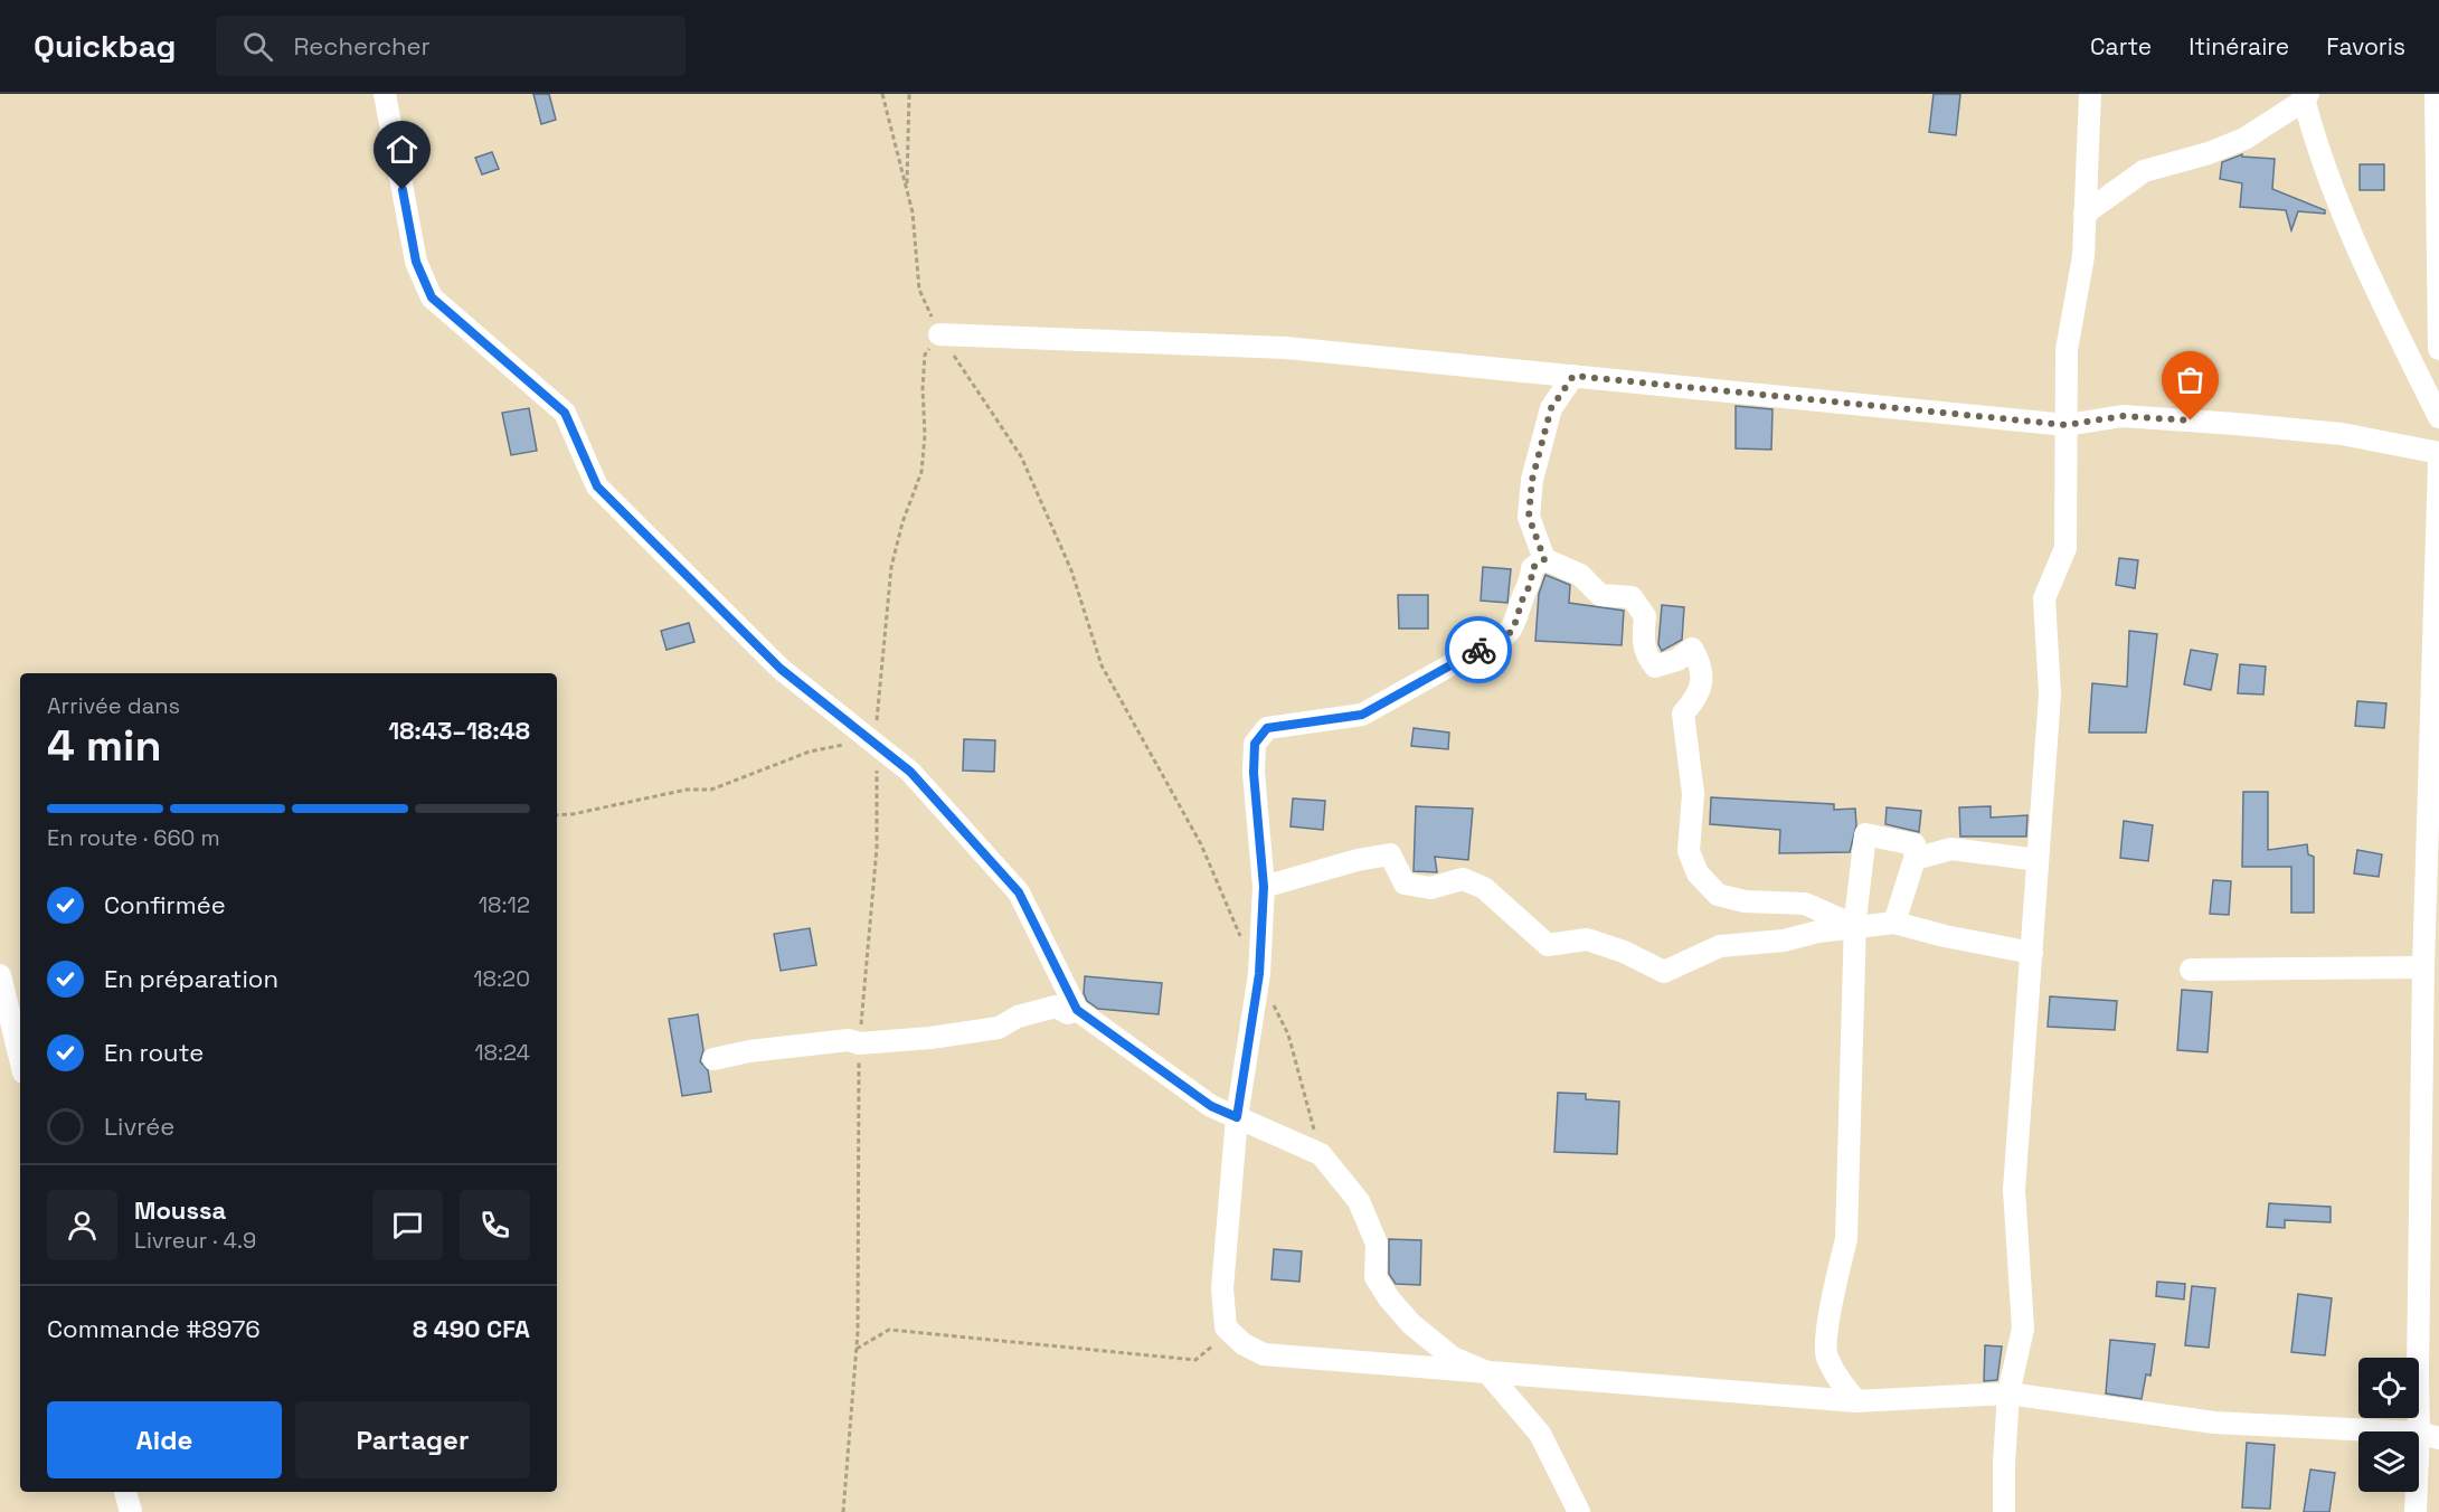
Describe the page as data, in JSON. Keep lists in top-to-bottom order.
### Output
{
  "page": {
    "header": "Quickbag",
    "search": "Rechercher",
    "nav": ["Carte", "Itinéraire", "Favoris"],
    "heading": ["4 min", "Arrivée dans", "18:43–18:48"],
    "panel": [
      "Moussa",
      "Livreur · 4.9",
      "Commande #8976",
      "8 490 CFA"
    ],
    "bar": "En route · 660 m",
    "list": [
      ["Confirmée", "18:12"],
      ["En préparation", "18:20"],
      ["En route", "18:24"],
      "Livrée"
    ],
    "buttons": ["Aide", "Partager"]
  }
}
